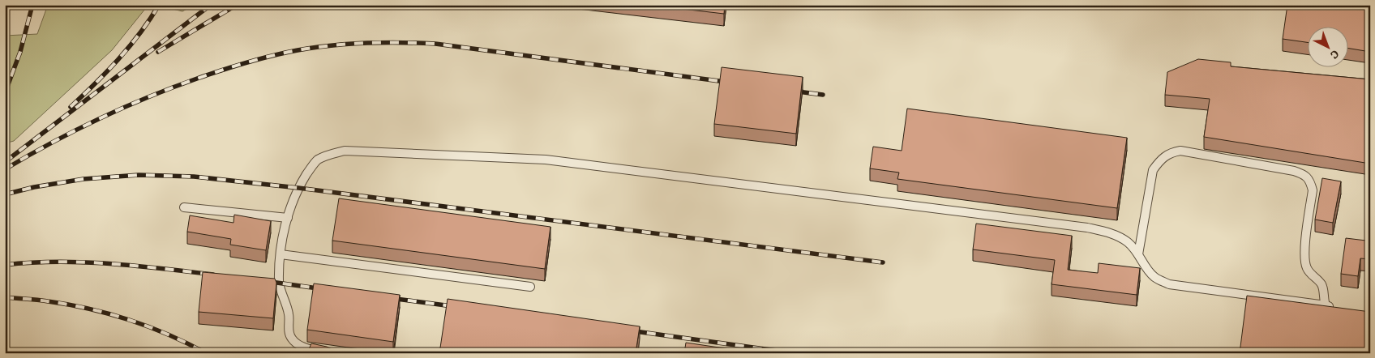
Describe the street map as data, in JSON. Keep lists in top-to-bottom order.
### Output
{
  "north": "bottom right"
}
